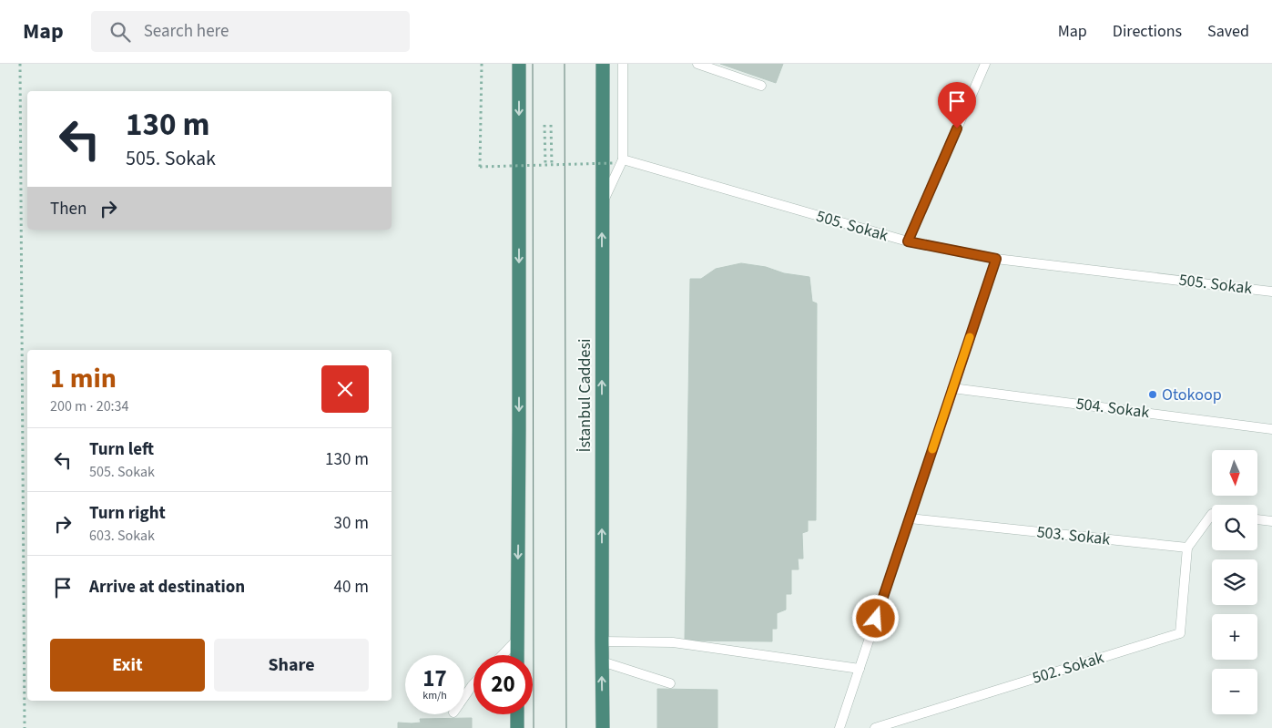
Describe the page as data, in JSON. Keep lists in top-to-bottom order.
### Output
{
  "streets": {
    "highway": ["İstanbul Caddesi"],
    "lane": [
      "505. Sokak",
      "504. Sokak",
      "503. Sokak",
      "502. Sokak"
    ]
  },
  "crossings": [
    ["503. Sokak", "502. Sokak"]
  ],
  "places": ["Otokoop"],
  "north": "bottom",
  "page": {
    "header": "Map",
    "search": "Search here",
    "nav": ["Map", "Directions", "Saved"],
    "turn": ["130 m", "505. Sokak"],
    "then": "Then",
    "heading": ["1 min", "200 m · 20:34"],
    "list": [
      {
        "name": "Turn left",
        "note": "505. Sokak",
        "value": "130 m"
      },
      {
        "name": "Turn right",
        "note": "603. Sokak",
        "value": "30 m"
      },
      {
        "name": "Arrive at destination",
        "value": "40 m"
      }
    ],
    "map_buttons": ["+", "−"],
    "buttons": ["Exit", "Share"],
    "speed": "17 km/h",
    "limit": "20"
  }
}
